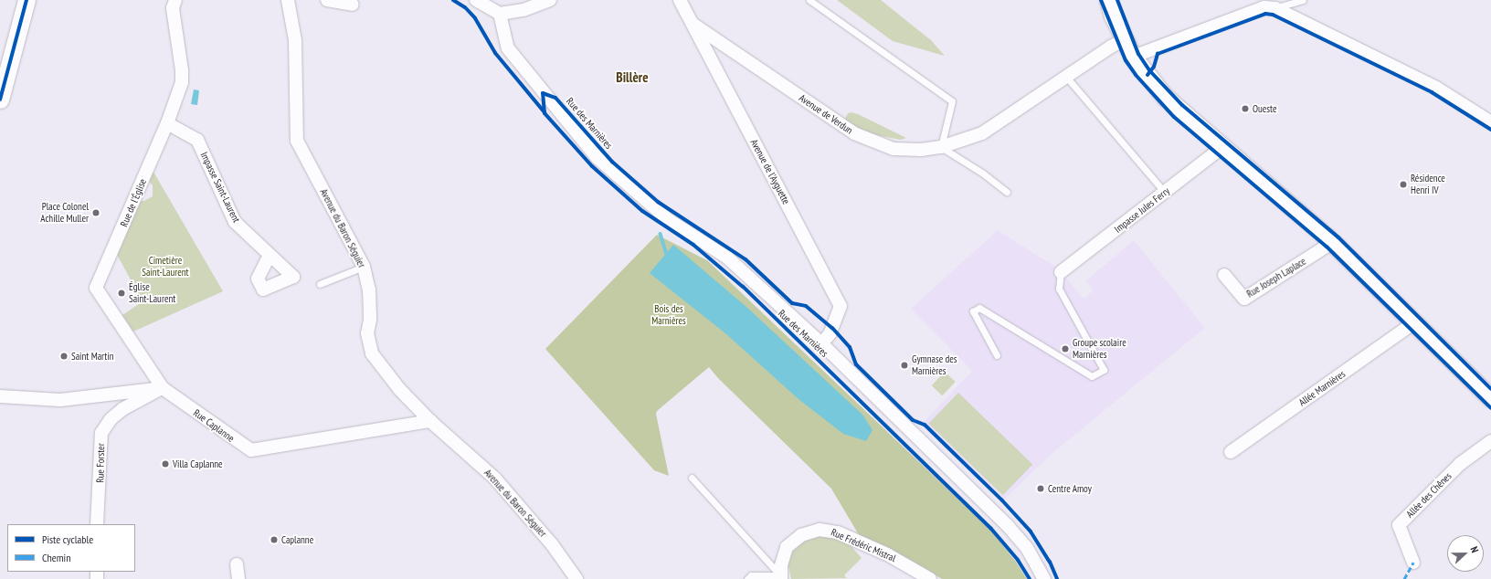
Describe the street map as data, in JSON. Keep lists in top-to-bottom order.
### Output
{
  "streets": {
    "street": [
      "Avenue de Verdun",
      "Rue des Marnières",
      "Avenue de l'Ayguette",
      "Impasse Saint-Laurent",
      "Rue de l'Église",
      "Impasse Jules Ferry",
      "Avenue du Baron Séguier",
      "Rue Joseph Laplace",
      "Allée Marnières",
      "Rue Caplanne",
      "Rue Forster",
      "Allée des Chênes",
      "Rue Frédéric Mistral"
    ]
  },
  "crossings": [
    ["Avenue de Verdun", "Avenue de l'Ayguette"],
    ["Rue des Marnières", "Avenue de l'Ayguette"],
    ["Impasse Saint-Laurent", "Rue de l'Église"],
    ["Rue de l'Église", "Rue Caplanne"],
    ["Rue de l'Église", "Rue Forster"],
    ["Avenue du Baron Séguier", "Rue Caplanne"],
    ["Rue Caplanne", "Rue Forster"]
  ],
  "districts": ["Billère"],
  "parks": ["Cimetière Saint-Laurent", "Bois des Marnières"],
  "places": [
    "Oueste",
    "Résidence Henri IV",
    "Place Colonel Achille Muller",
    "Église Saint-Laurent",
    "Groupe scolaire Marnières",
    "Saint Martin",
    "Gymnase des Marnières",
    "Villa Caplanne",
    "Centre Amoy",
    "Caplanne"
  ],
  "legend": ["Piste cyclable", "Chemin"],
  "north": "right"
}
